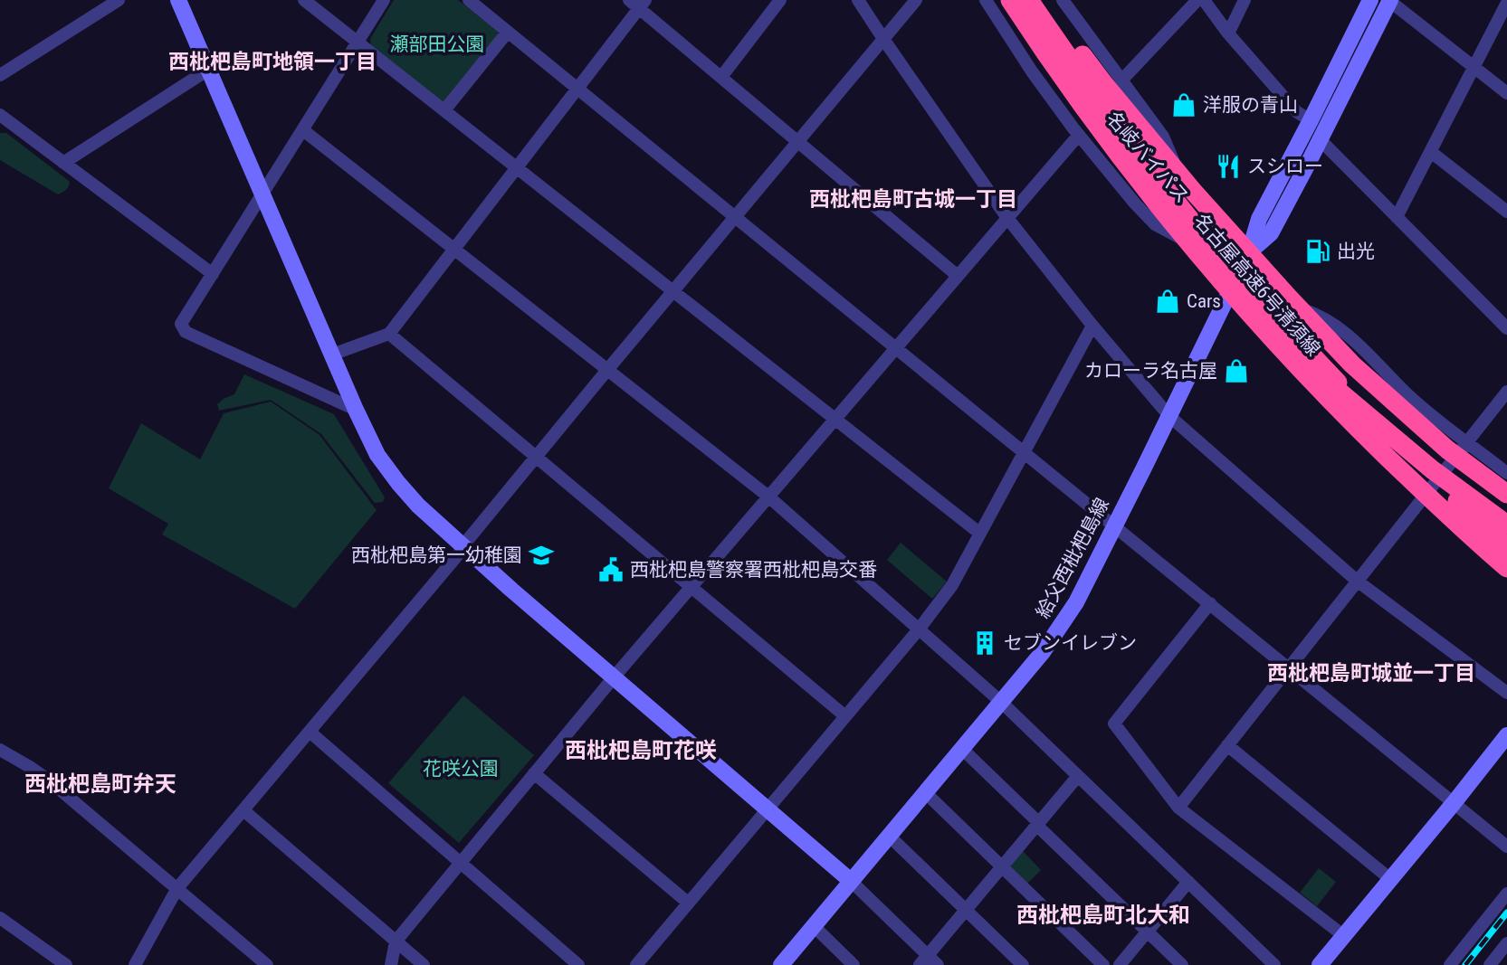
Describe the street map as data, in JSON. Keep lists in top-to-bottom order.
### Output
{
  "streets": {
    "highway": ["名岐バイパス", "名古屋高速6号清須線"],
    "street": ["給父西枇杷島線"]
  },
  "crossings": [
    ["名岐バイパス", "名古屋高速6号清須線"],
    ["名岐バイパス", "給父西枇杷島線"]
  ],
  "districts": [
    "西枇杷島町地領一丁目",
    "西枇杷島町古城一丁目",
    "西枇杷島町城並一丁目",
    "西枇杷島町花咲",
    "西枇杷島町弁天",
    "西枇杷島町北大和"
  ],
  "parks": ["瀬部田公園", "花咲公園"],
  "places": {
    "shop": ["洋服の青山", "Cars", "カローラ名古屋"],
    "restaurant": ["スシロー"],
    "fuel station": ["出光"],
    "school or university": ["西枇杷島第一幼稚園"],
    "public building": ["西枇杷島警察署西枇杷島交番"],
    "building": ["セブンイレブン"]
  }
}
